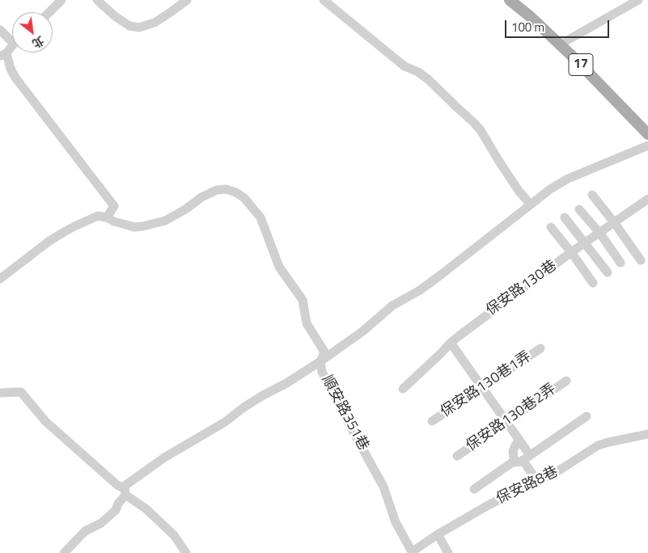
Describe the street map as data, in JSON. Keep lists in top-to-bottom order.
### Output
{
  "streets": {
    "main road": ["17"],
    "street": [
      "保安路130巷",
      "保安路130巷1弄",
      "順安路351巷",
      "保安路130巷2弄",
      "保安路8巷"
    ]
  },
  "crossings": [
    ["順安路351巷", "保安路8巷"]
  ],
  "scale_bar": "100 m",
  "north": "bottom right"
}
